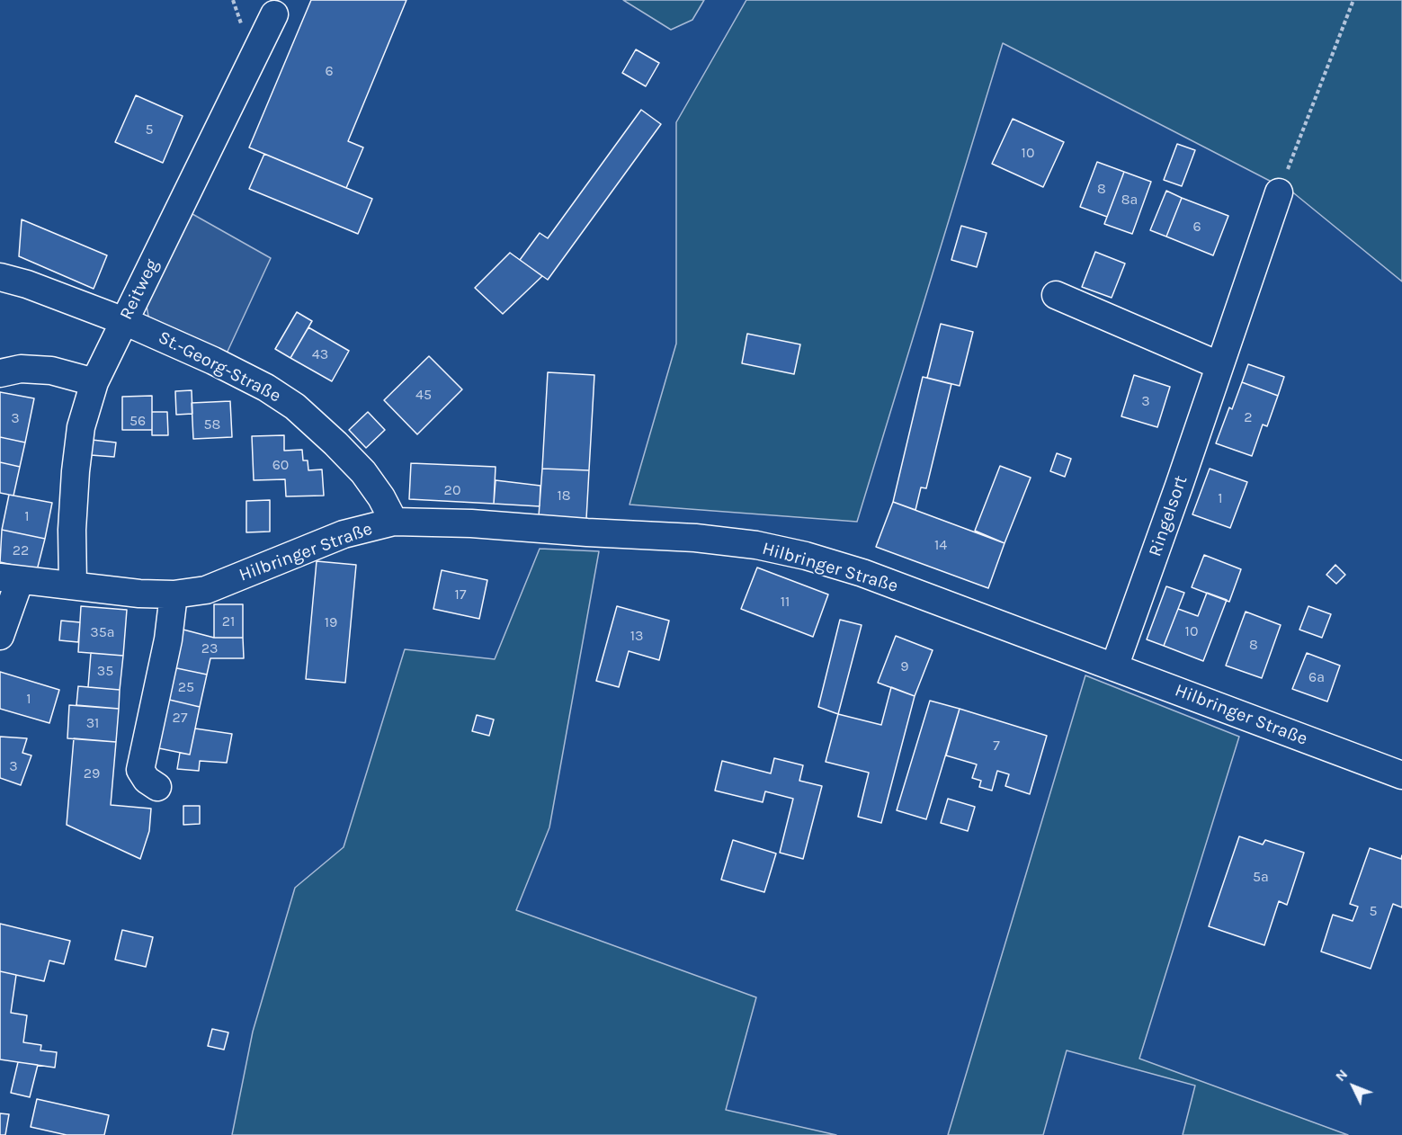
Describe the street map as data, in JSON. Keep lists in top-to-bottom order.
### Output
{
  "streets": {
    "street": [
      "Reitweg",
      "St.-Georg-Straße",
      "Ringelsort",
      "Hilbringer Straße"
    ]
  },
  "crossings": [
    ["Reitweg", "St.-Georg-Straße"],
    ["Reitweg", "Hilbringer Straße"],
    ["St.-Georg-Straße", "Hilbringer Straße"],
    ["Ringelsort", "Hilbringer Straße"]
  ],
  "house_numbers": [
    "6",
    "5",
    "10",
    "8",
    "8a",
    "6",
    "43",
    "45",
    "3",
    "2",
    "3",
    "56",
    "58",
    "60",
    "20",
    "18",
    "1",
    "1",
    "14",
    "22",
    "17",
    "11",
    "21",
    "19",
    "10",
    "35a",
    "13",
    "8",
    "23",
    "9",
    "35",
    "6a",
    "25",
    "1",
    "27",
    "31",
    "7",
    "3",
    "29",
    "5a",
    "5"
  ],
  "north": "top left"
}
